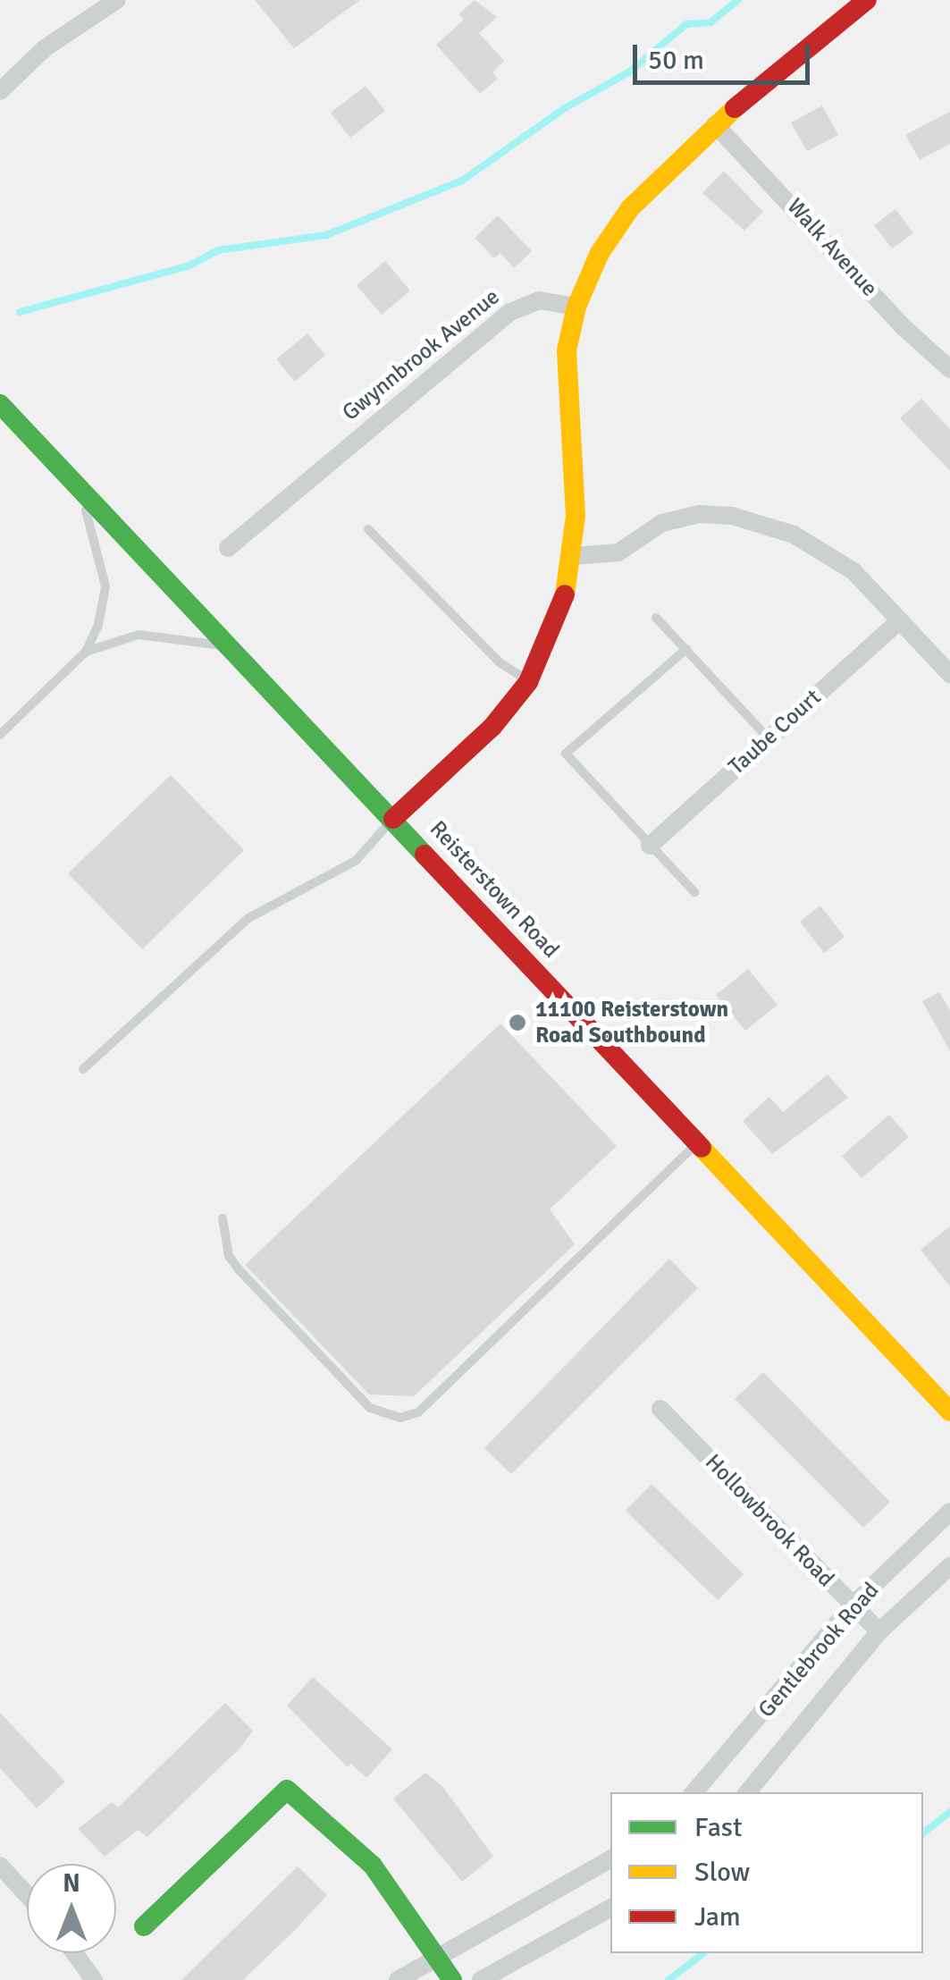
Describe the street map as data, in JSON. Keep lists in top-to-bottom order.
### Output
{
  "streets": {
    "street": [
      "Walk Avenue",
      "Gwynnbrook Avenue",
      "Taube Court",
      "Reisterstown Road",
      "Hollowbrook Road",
      "Gentlebrook Road"
    ]
  },
  "crossings": [
    ["Hollowbrook Road", "Gentlebrook Road"]
  ],
  "places": ["11100 Reisterstown Road Southbound"],
  "legend": ["Fast", "Slow", "Jam"],
  "scale_bar": "50 m",
  "north": "top"
}
